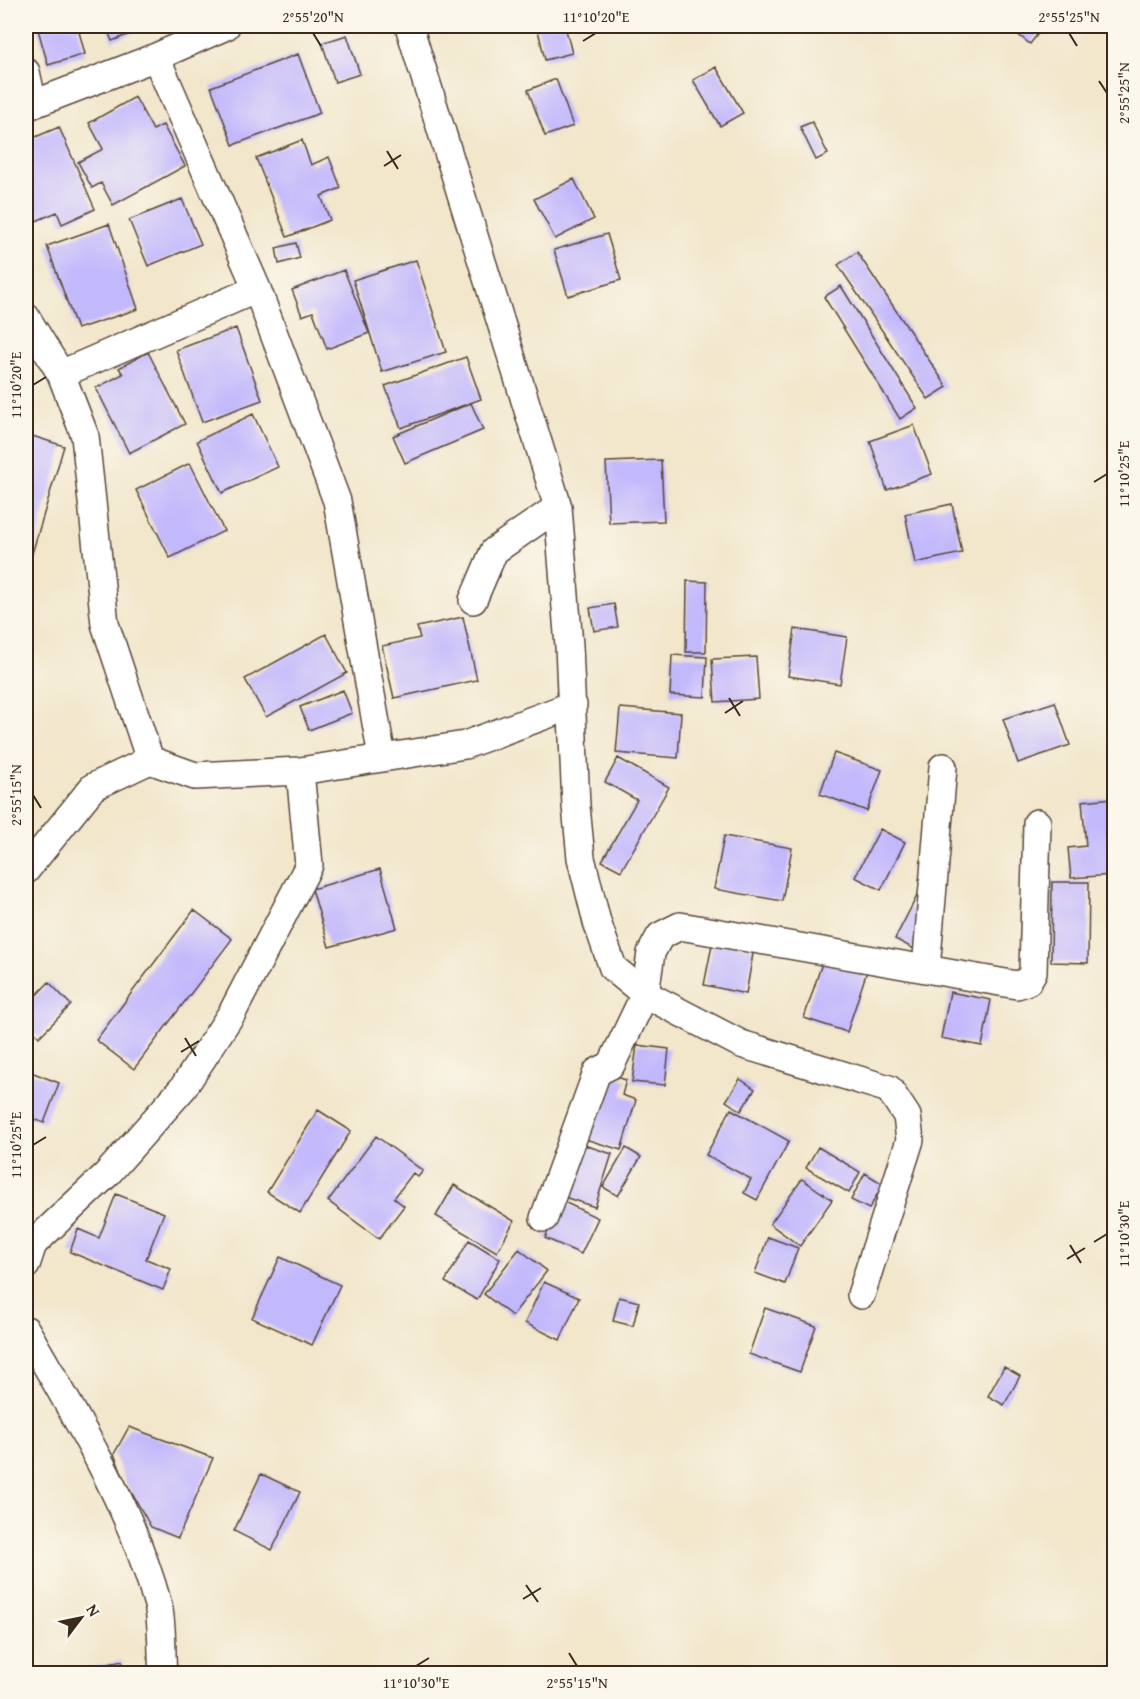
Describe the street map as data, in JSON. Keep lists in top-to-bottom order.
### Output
{
  "north": "top right",
  "coordinates": [
    "2°55'20\"N",
    "11°10'20\"E",
    "2°55'25\"N",
    "11°10'25\"E",
    "2°55'15\"N",
    "11°10'30\"E"
  ]
}
